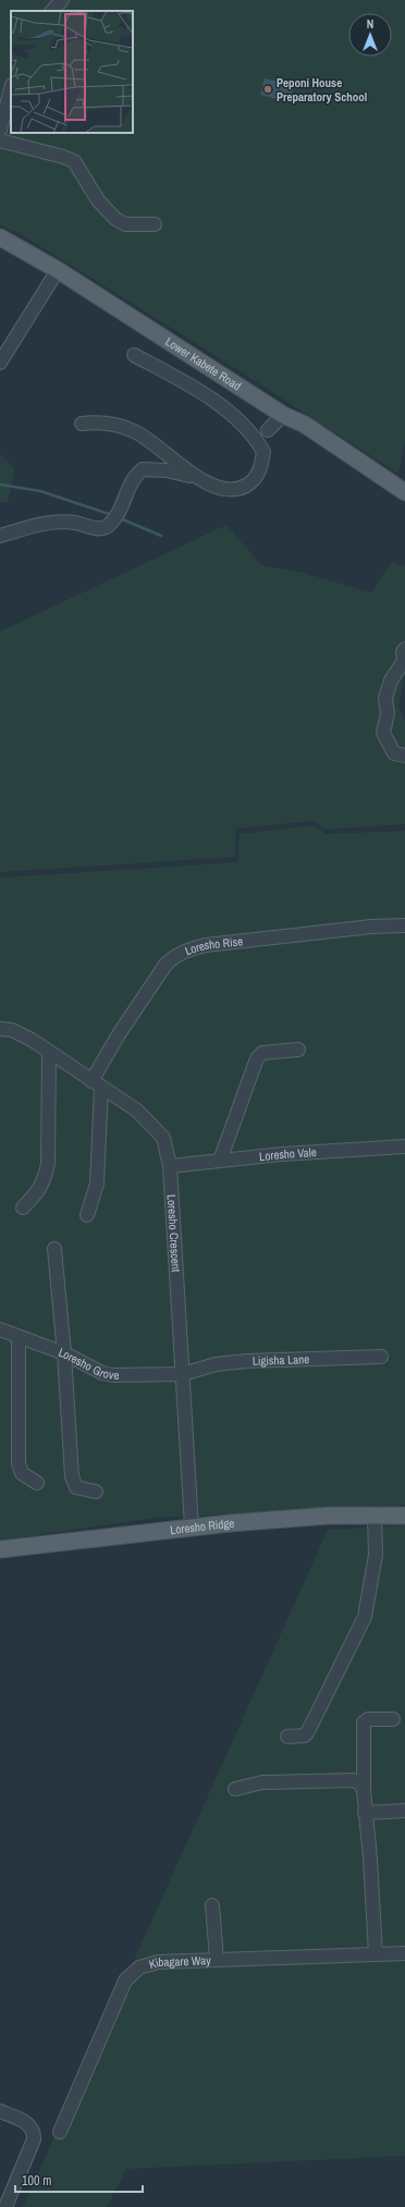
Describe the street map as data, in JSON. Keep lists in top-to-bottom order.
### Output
{
  "streets": {
    "main road": ["Lower Kabete Road", "Loresho Ridge"],
    "street": [
      "Loresho Rise",
      "Loresho Vale",
      "Loresho Crescent",
      "Ligisha Lane",
      "Loresho Grove",
      "Kibagare Way"
    ]
  },
  "crossings": [
    ["Loresho Rise", "Loresho Crescent"],
    ["Loresho Vale", "Loresho Crescent"],
    ["Loresho Crescent", "Ligisha Lane"],
    ["Loresho Crescent", "Loresho Grove"],
    ["Loresho Crescent", "Loresho Ridge"],
    ["Ligisha Lane", "Loresho Grove"]
  ],
  "places": ["Peponi House Preparatory School"],
  "scale_bar": "100 m",
  "north": "top"
}
